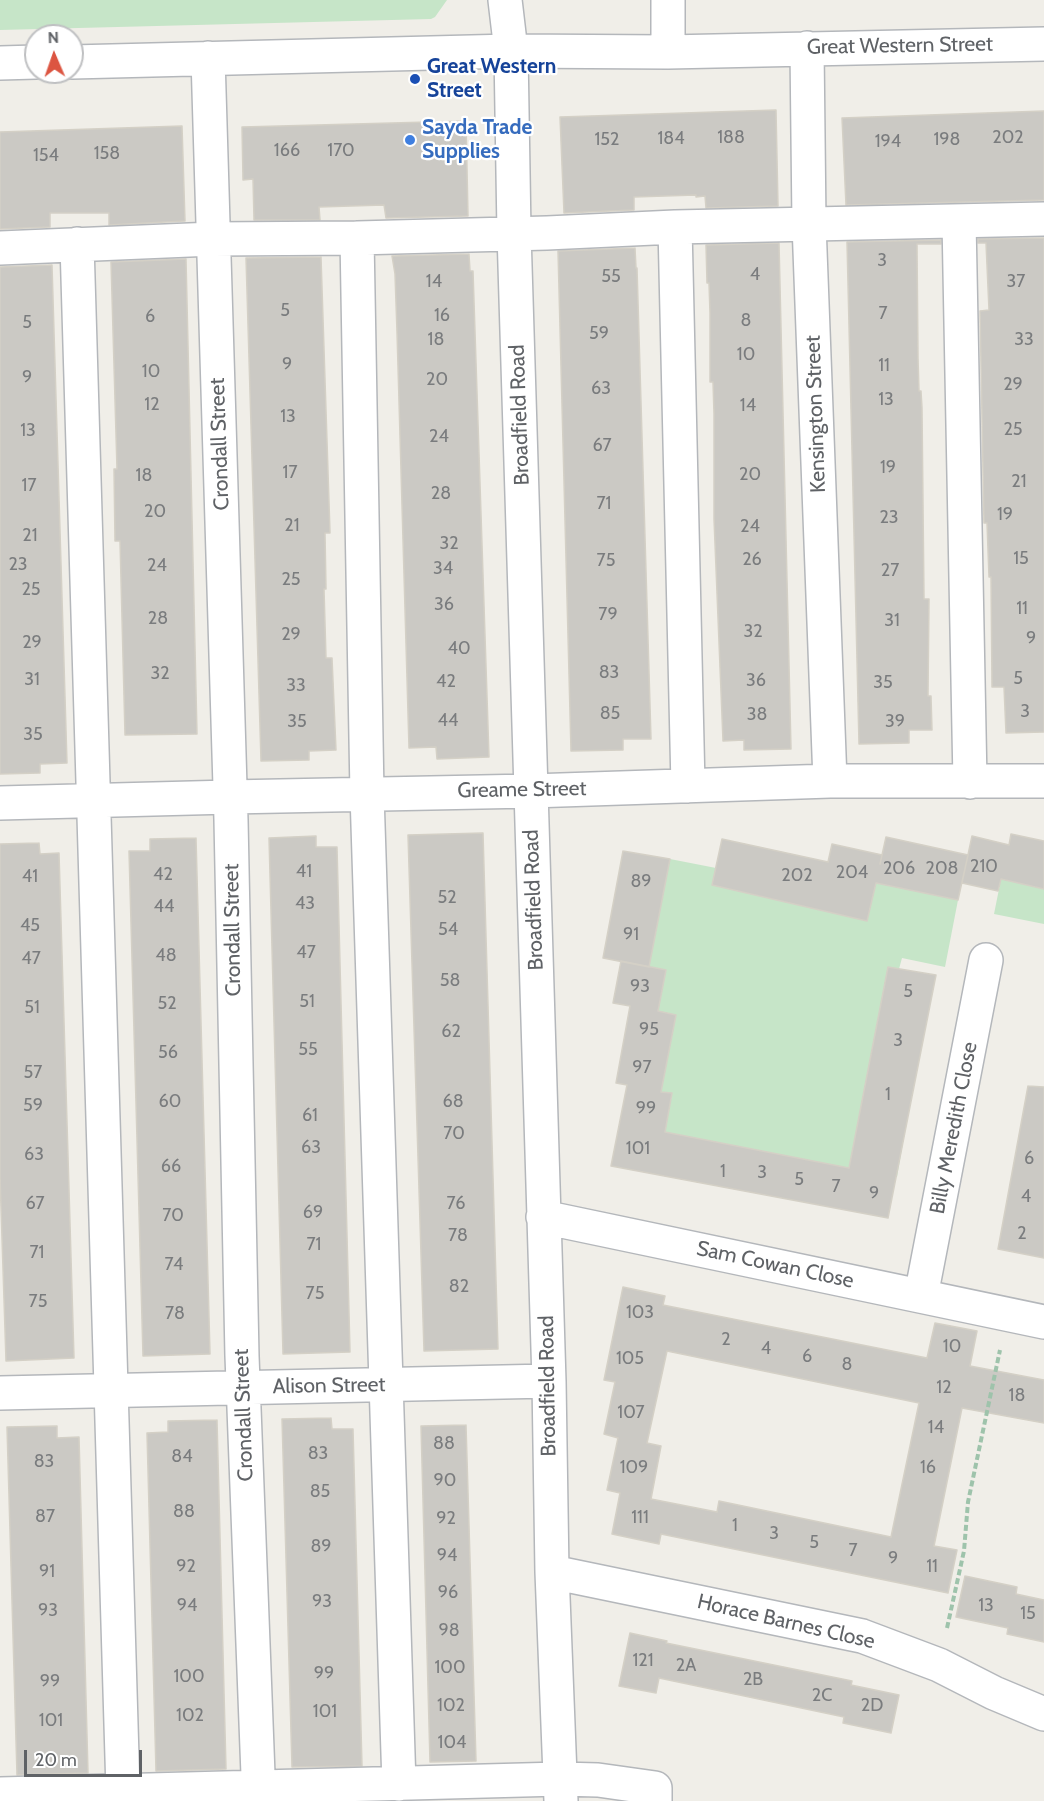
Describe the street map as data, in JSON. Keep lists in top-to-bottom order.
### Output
{
  "streets": {
    "street": [
      "Great Western Street",
      "Kensington Street",
      "Broadfield Road",
      "Crondall Street",
      "Greame Street",
      "Billy Meredith Close",
      "Sam Cowan Close",
      "Alison Street",
      "Horace Barnes Close"
    ]
  },
  "crossings": [
    ["Great Western Street", "Kensington Street"],
    ["Great Western Street", "Broadfield Road"],
    ["Great Western Street", "Crondall Street"],
    ["Kensington Street", "Greame Street"],
    ["Broadfield Road", "Greame Street"],
    ["Broadfield Road", "Sam Cowan Close"],
    ["Broadfield Road", "Alison Street"],
    ["Broadfield Road", "Horace Barnes Close"],
    ["Crondall Street", "Greame Street"],
    ["Crondall Street", "Alison Street"],
    ["Billy Meredith Close", "Sam Cowan Close"]
  ],
  "places": ["Great Western Street", "Sayda Trade Supplies"],
  "house_numbers": [
    "188",
    "202",
    "184",
    "152",
    "198",
    "194",
    "166",
    "170",
    "158",
    "154",
    "3",
    "4",
    "55",
    "14",
    "37",
    "5",
    "7",
    "16",
    "6",
    "8",
    "5",
    "59",
    "18",
    "33",
    "10",
    "9",
    "11",
    "10",
    "9",
    "20",
    "29",
    "63",
    "13",
    "12",
    "14",
    "13",
    "25",
    "13",
    "24",
    "67",
    "19",
    "17",
    "20",
    "18",
    "21",
    "17",
    "28",
    "71",
    "20",
    "19",
    "23",
    "21",
    "24",
    "21",
    "32",
    "15",
    "26",
    "75",
    "23",
    "24",
    "34",
    "27",
    "25",
    "25",
    "36",
    "11",
    "79",
    "28",
    "31",
    "32",
    "29",
    "9",
    "29",
    "40",
    "83",
    "32",
    "5",
    "31",
    "36",
    "42",
    "35",
    "33",
    "3",
    "85",
    "38",
    "44",
    "35",
    "39",
    "35",
    "210",
    "206",
    "208",
    "41",
    "204",
    "42",
    "202",
    "41",
    "89",
    "52",
    "43",
    "44",
    "45",
    "54",
    "91",
    "47",
    "48",
    "47",
    "58",
    "93",
    "5",
    "51",
    "52",
    "51",
    "95",
    "62",
    "3",
    "55",
    "56",
    "97",
    "57",
    "1",
    "60",
    "68",
    "59",
    "99",
    "61",
    "70",
    "63",
    "101",
    "63",
    "6",
    "66",
    "1",
    "3",
    "5",
    "7",
    "9",
    "4",
    "67",
    "76",
    "69",
    "70",
    "2",
    "78",
    "71",
    "71",
    "74",
    "82",
    "75",
    "75",
    "103",
    "78",
    "2",
    "10",
    "4",
    "6",
    "105",
    "8",
    "12",
    "18",
    "107",
    "14",
    "88",
    "83",
    "84",
    "83",
    "109",
    "16",
    "90",
    "85",
    "88",
    "87",
    "111",
    "92",
    "1",
    "3",
    "5",
    "89",
    "7",
    "94",
    "9",
    "92",
    "11",
    "91",
    "96",
    "93",
    "94",
    "13",
    "93",
    "15",
    "98",
    "121",
    "2A",
    "100",
    "99",
    "100",
    "2B",
    "99",
    "2C",
    "102",
    "2D",
    "101",
    "102",
    "101",
    "104"
  ],
  "scale_bar": "20 m",
  "north": "top"
}
